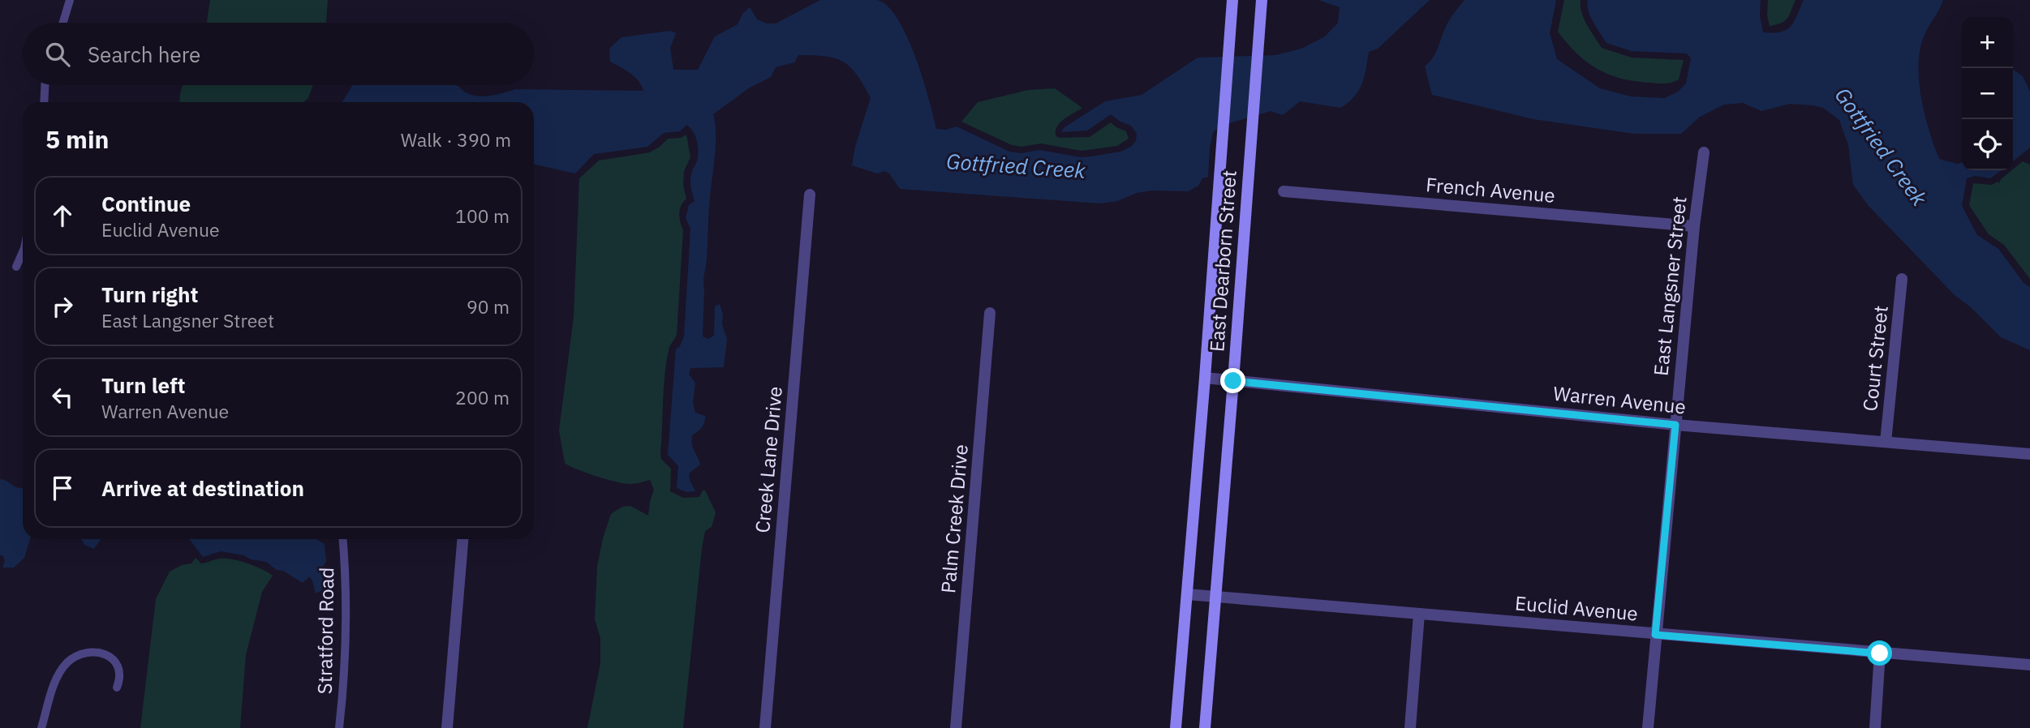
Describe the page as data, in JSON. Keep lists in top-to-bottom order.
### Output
{
  "streets": {
    "main road": ["East Dearborn Street"],
    "street": [
      "French Avenue",
      "East Langsner Street",
      "Court Street",
      "Warren Avenue",
      "Creek Lane Drive",
      "Palm Creek Drive",
      "Euclid Avenue"
    ],
    "lane": ["Stratford Road"]
  },
  "crossings": [
    ["French Avenue", "East Langsner Street"],
    ["East Dearborn Street", "Warren Avenue"],
    ["East Dearborn Street", "Euclid Avenue"],
    ["East Langsner Street", "Warren Avenue"],
    ["East Langsner Street", "Euclid Avenue"],
    ["Court Street", "Warren Avenue"]
  ],
  "water": ["Gottfried Creek"],
  "page": {
    "map_buttons": ["+", "−"],
    "search": "Search here",
    "heading": ["5 min", "Walk · 390 m"],
    "list": [
      ["Continue", "Euclid Avenue", "100 m"],
      ["Turn right", "East Langsner Street", "90 m"],
      ["Turn left", "Warren Avenue", "200 m"],
      "Arrive at destination"
    ]
  }
}
